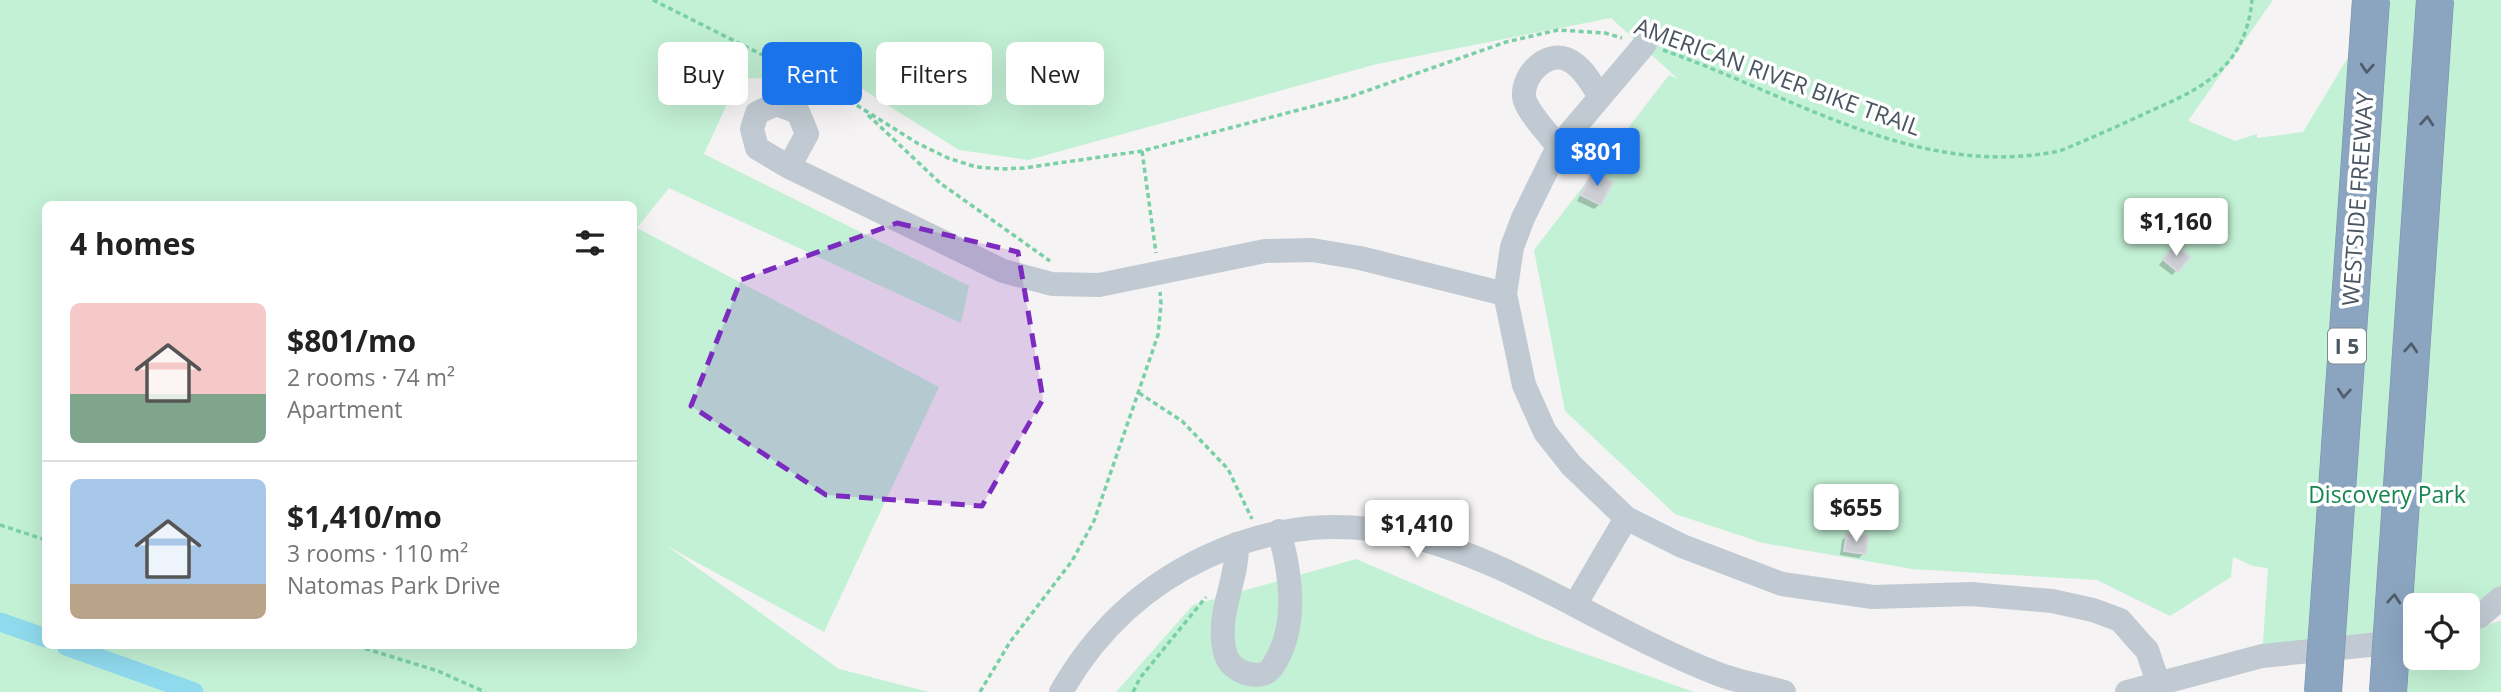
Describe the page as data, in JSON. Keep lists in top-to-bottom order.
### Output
{
  "streets": {
    "highway": ["WESTSIDE FREEWAY", "I 5"],
    "path": ["AMERICAN RIVER BIKE TRAIL"]
  },
  "parks": ["Discovery Park"],
  "page": {
    "chip": [
      "Buy",
      "Rent",
      "Filters",
      "New"
    ],
    "price": [
      "$801",
      "$1,160",
      "$655",
      "$1,410"
    ],
    "heading": "4 homes",
    "list": [
      {
        "name": "$801/mo",
        "note": "2 rooms · 74 m² · Apartment"
      },
      {
        "name": "$1,410/mo",
        "note": "3 rooms · 110 m² · Natomas Park Drive"
      }
    ]
  }
}
